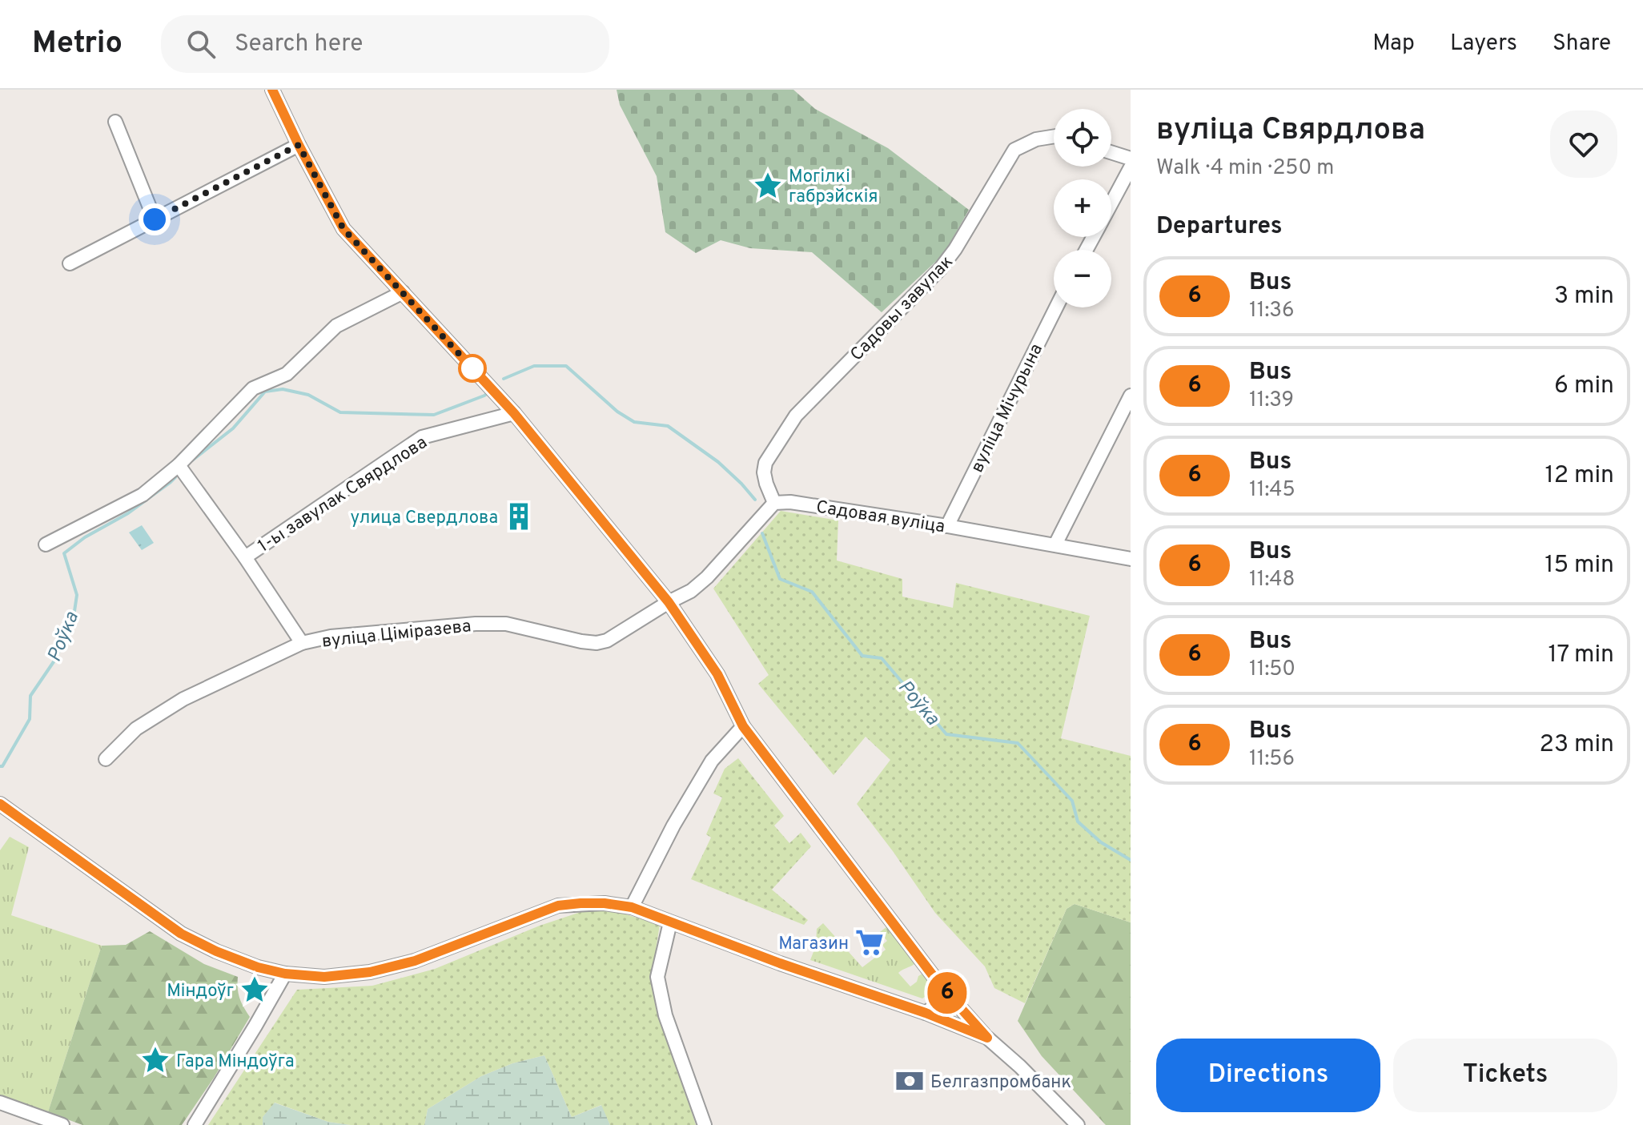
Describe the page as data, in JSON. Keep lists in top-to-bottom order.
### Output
{
  "streets": {
    "street": [
      "Садовы завулак",
      "вуліца Мічурына",
      "1-ы завулак Свярдлова",
      "Садовая вуліца",
      "вуліца Ціміразева"
    ]
  },
  "crossings": [
    ["Садовы завулак", "Садовая вуліца"],
    ["вуліца Мічурына", "Садовая вуліца"]
  ],
  "water": ["Роўка"],
  "places": {
    "place": ["Могілкі габрэйскія", "Міндоўг", "Гара Міндоўга"],
    "building": ["улица Свердлова"],
    "supermarket": ["Магазин"],
    "bank": ["Белгазпромбанк"]
  },
  "lines": ["bus line 6"],
  "page": {
    "header": "Metrio",
    "search": "Search here",
    "nav": ["Map", "Layers", "Share"],
    "on_map": "6",
    "heading": [
      ["вуліца Свярдлова", "Walk · 4 min · 250 m"],
      "Departures"
    ],
    "map_buttons": ["+", "−"],
    "list": [
      {
        "mark": "6",
        "name": "Bus",
        "note": "11:36",
        "value": "3 min"
      },
      {
        "mark": "6",
        "name": "Bus",
        "note": "11:39",
        "value": "6 min"
      },
      {
        "mark": "6",
        "name": "Bus",
        "note": "11:45",
        "value": "12 min"
      },
      {
        "mark": "6",
        "name": "Bus",
        "note": "11:48",
        "value": "15 min"
      },
      {
        "mark": "6",
        "name": "Bus",
        "note": "11:50",
        "value": "17 min"
      },
      {
        "mark": "6",
        "name": "Bus",
        "note": "11:56",
        "value": "23 min"
      }
    ],
    "buttons": ["Directions", "Tickets"]
  }
}
